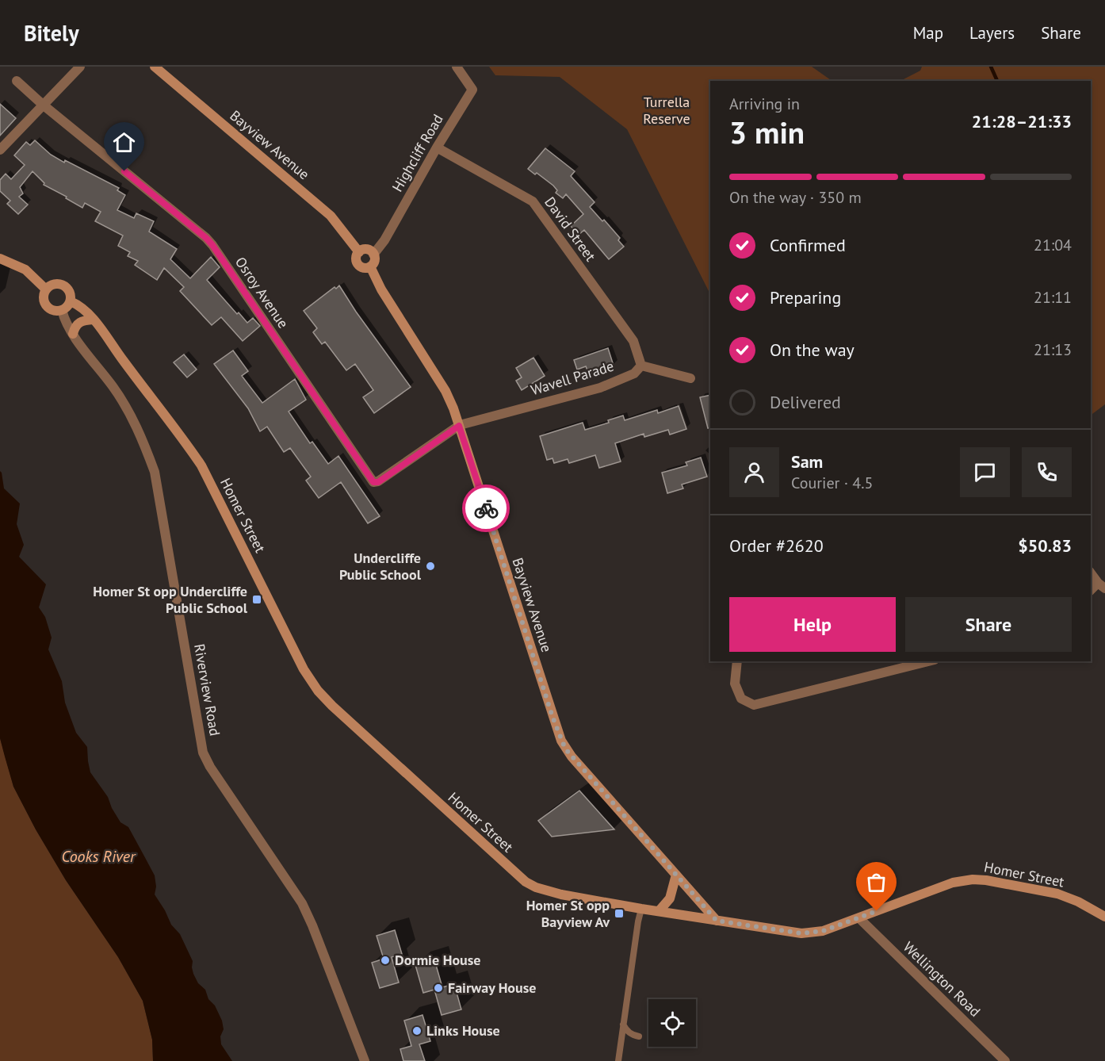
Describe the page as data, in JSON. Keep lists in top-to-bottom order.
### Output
{
  "streets": {
    "main road": ["Bayview Avenue", "Homer Street"],
    "street": [
      "Highcliff Road",
      "David Street",
      "Osroy Avenue",
      "Wavell Parade",
      "Riverview Road",
      "Wellington Road"
    ]
  },
  "crossings": [
    ["Bayview Avenue", "Highcliff Road"],
    ["Bayview Avenue", "Osroy Avenue"],
    ["Bayview Avenue", "Wavell Parade"],
    ["Bayview Avenue", "Homer Street"],
    ["Highcliff Road", "David Street"],
    ["David Street", "Wavell Parade"],
    ["Osroy Avenue", "Wavell Parade"],
    ["Homer Street", "Riverview Road"],
    ["Homer Street", "Wellington Road"]
  ],
  "water": ["Cooks River"],
  "parks": ["Turrella Reserve"],
  "places": {
    "other": [
      "Undercliffe Public School",
      "Dormie House",
      "Fairway House",
      "Links House"
    ],
    "transit": ["Homer St opp Undercliffe Public School", "Homer St opp Bayview Av"]
  },
  "page": {
    "header": "Bitely",
    "nav": ["Map", "Layers", "Share"],
    "heading": ["3 min", "Arriving in", "21:28–21:33"],
    "panel": [
      "Sam",
      "Courier · 4.5",
      "Order #2620",
      "$50.83"
    ],
    "bar": "On the way · 350 m",
    "list": [
      ["Confirmed", "21:04"],
      ["Preparing", "21:11"],
      ["On the way", "21:13"],
      "Delivered"
    ],
    "buttons": ["Help", "Share"]
  }
}
